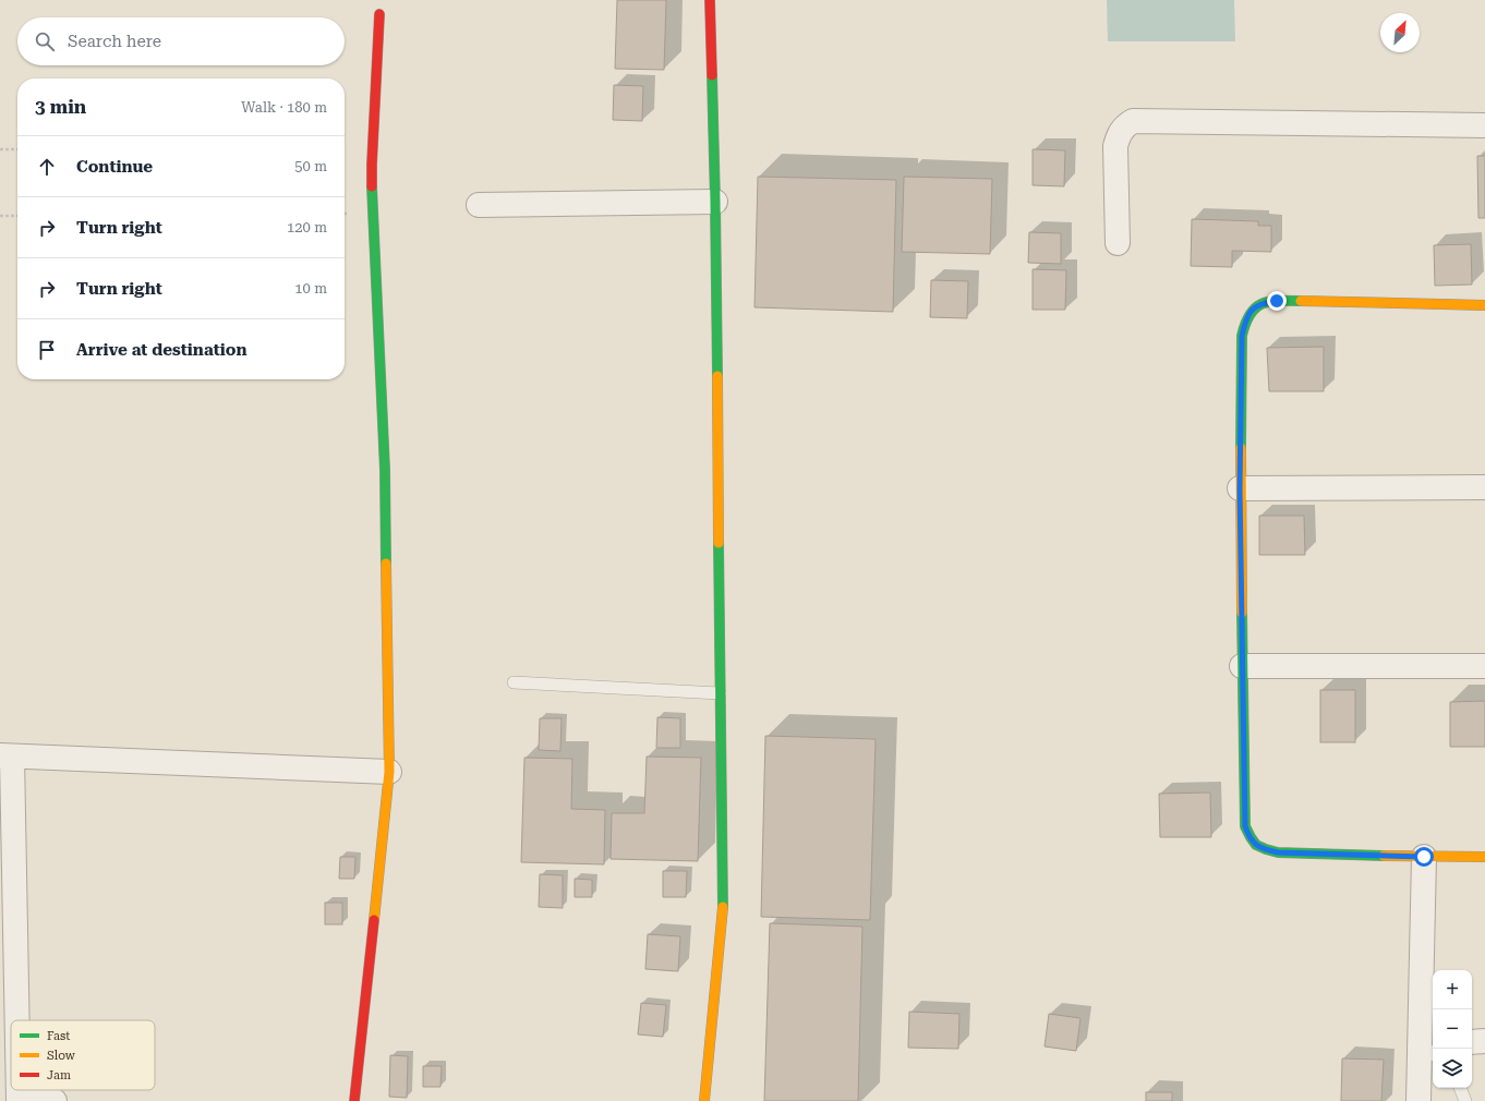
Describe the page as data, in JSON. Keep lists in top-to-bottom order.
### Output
{
  "legend": ["Fast", "Slow", "Jam"],
  "north": "top right",
  "page": {
    "search": "Search here",
    "heading": ["3 min", "Walk · 180 m"],
    "list": [
      ["Continue", "50 m"],
      ["Turn right", "120 m"],
      ["Turn right", "10 m"],
      "Arrive at destination"
    ],
    "map_buttons": ["+", "−"]
  }
}
